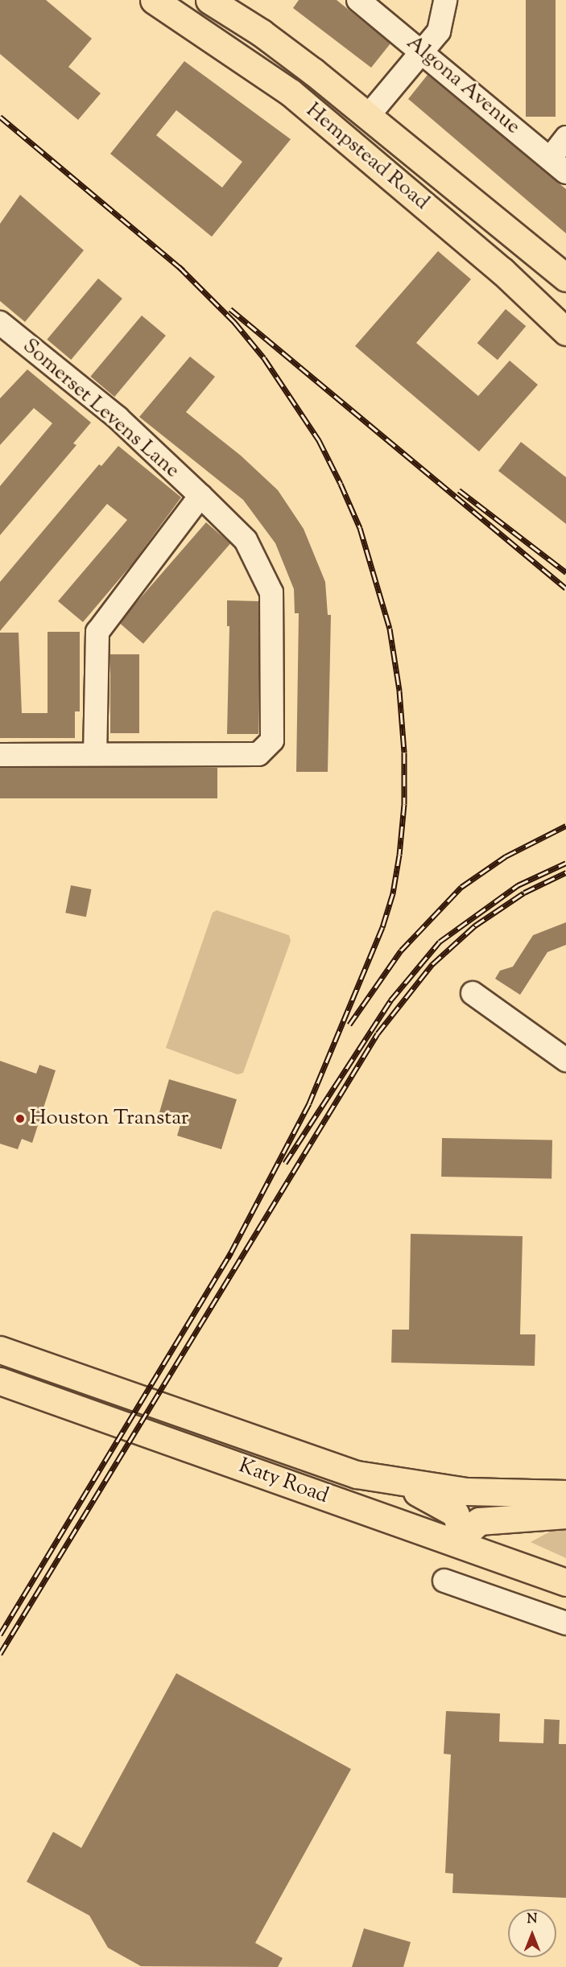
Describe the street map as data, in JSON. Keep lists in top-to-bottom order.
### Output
{
  "streets": {
    "main road": ["Hempstead Road", "Katy Road"],
    "street": ["Algona Avenue", "Somerset Levens Lane"]
  },
  "places": ["Houston Transtar"],
  "north": "top"
}
